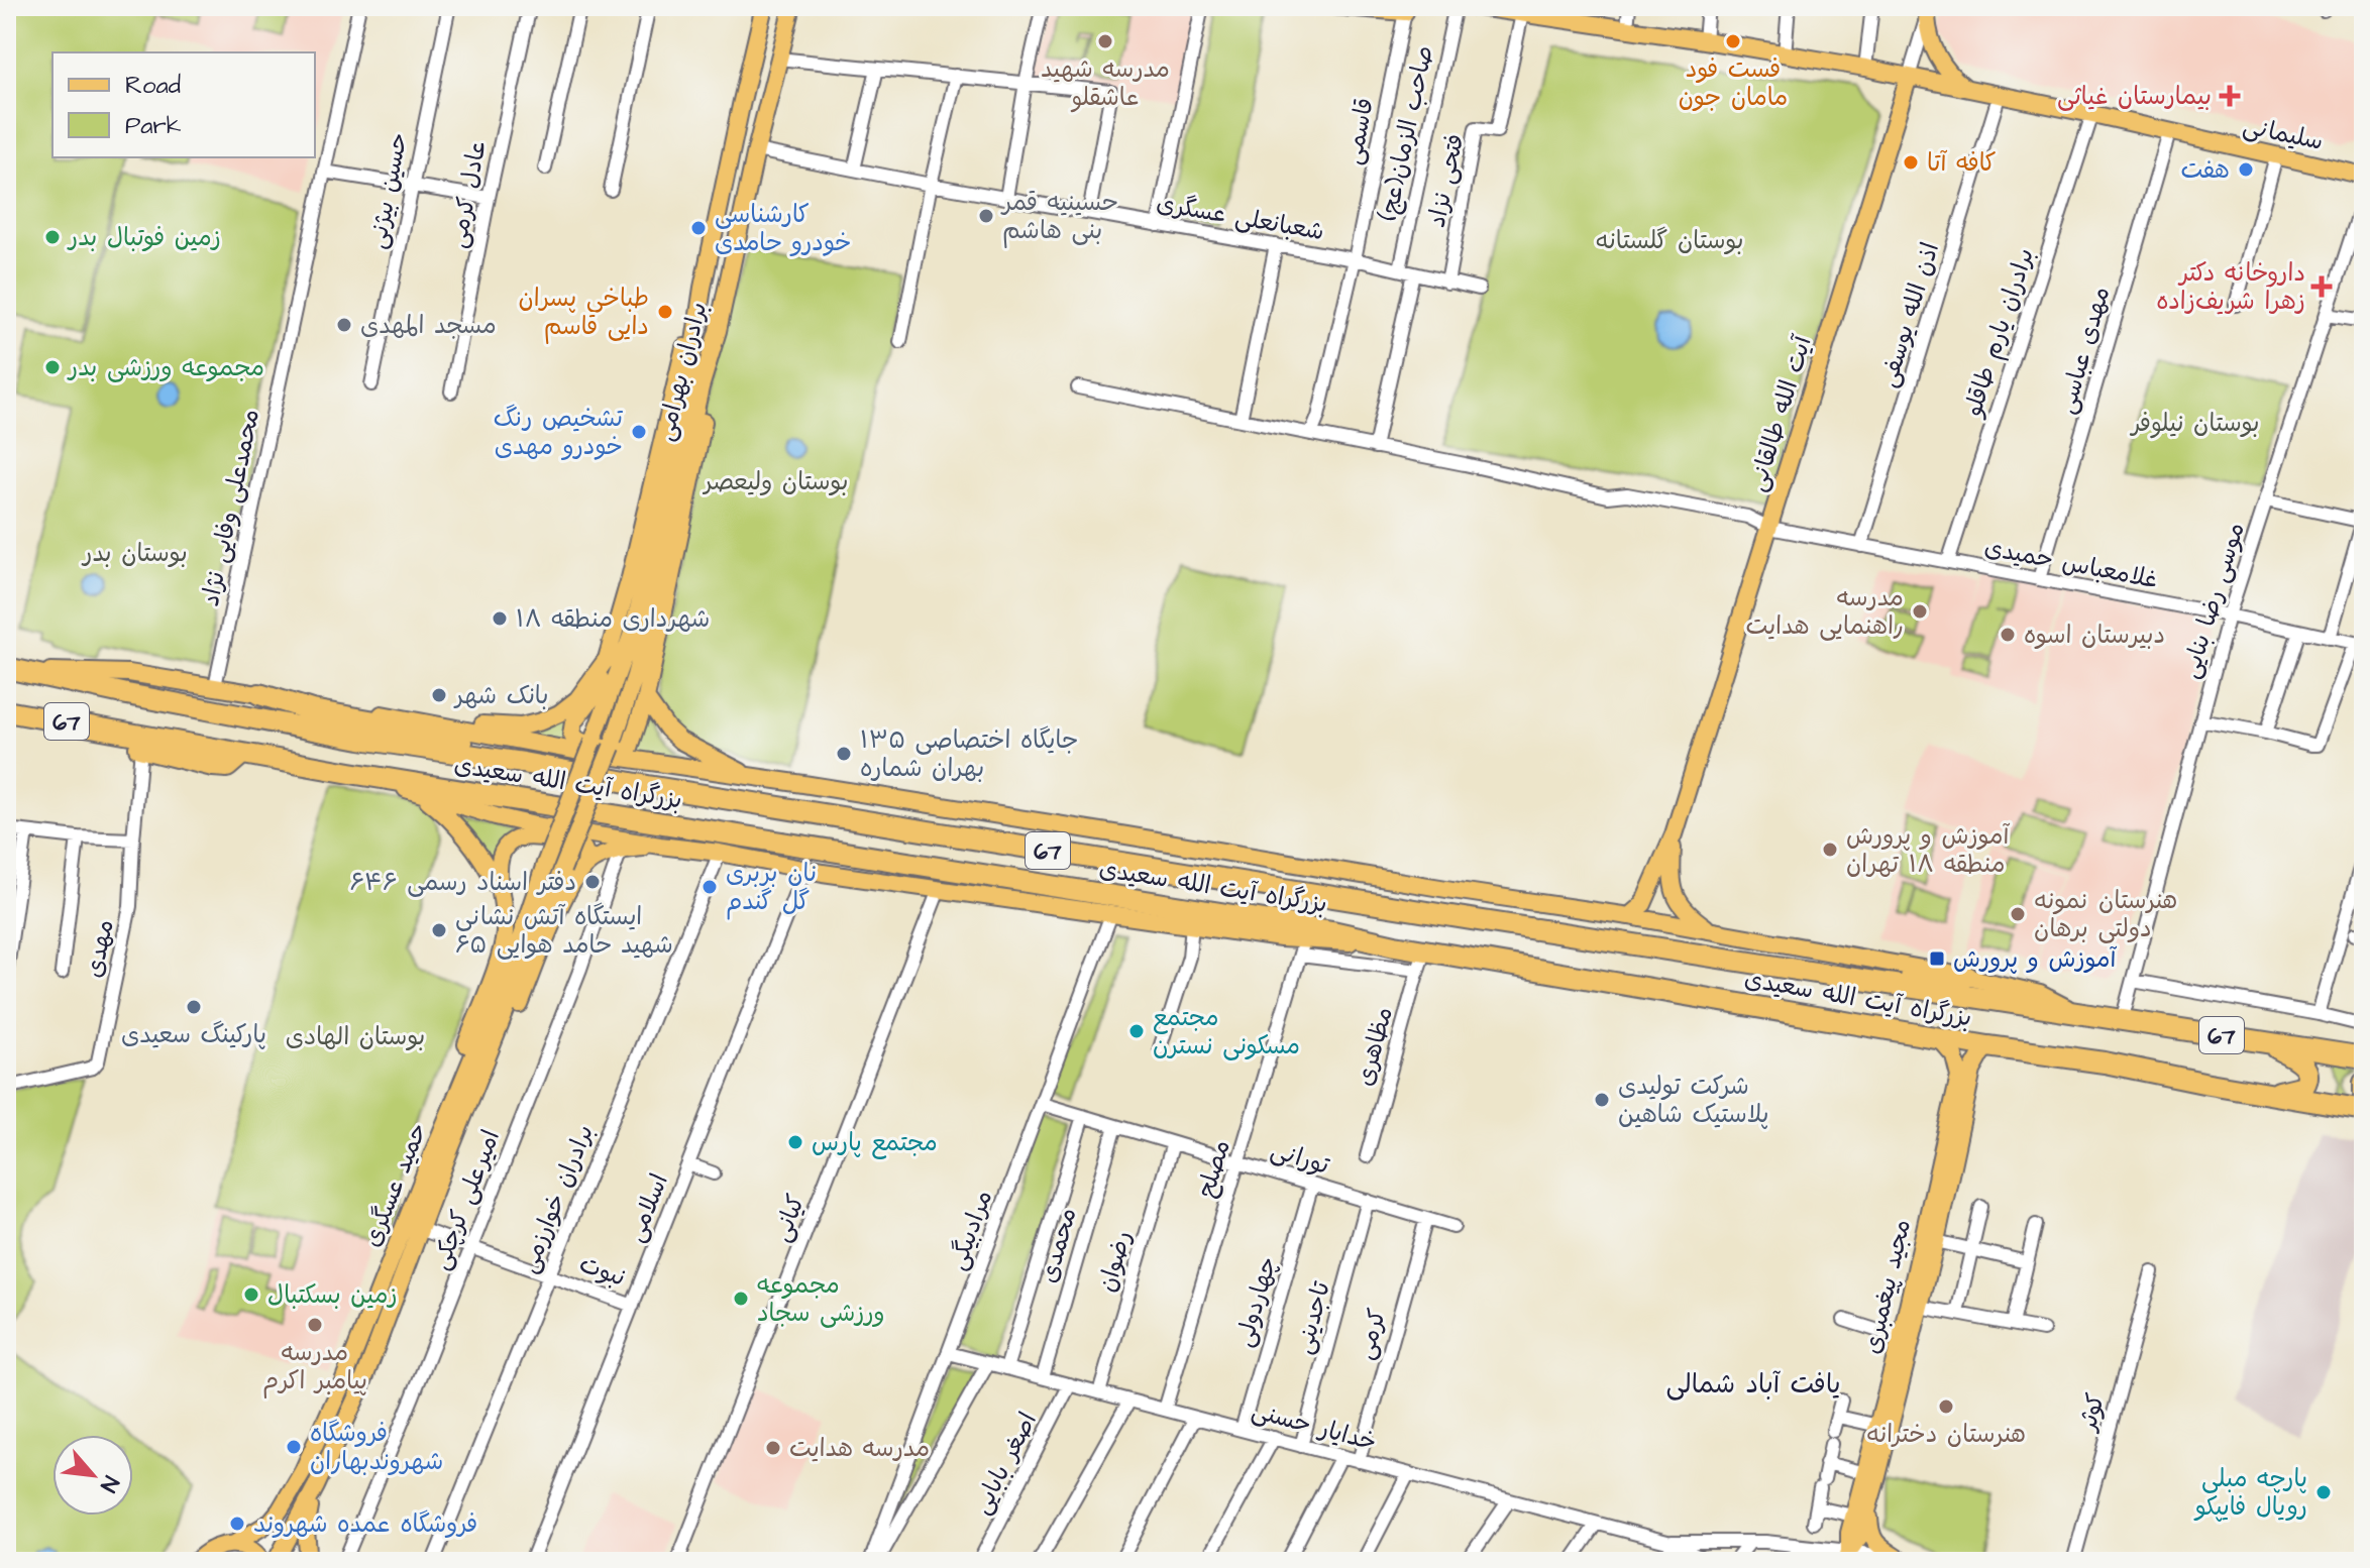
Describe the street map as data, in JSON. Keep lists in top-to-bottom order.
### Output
{
  "streets": {
    "highway": ["67", "بزرگراه آیت الله سعیدی"],
    "main road": [
      "سلیمانی",
      "برادران بهرامی",
      "آیت الله طالقانی",
      "حمید عسگری",
      "مجید پیغمبری"
    ],
    "street": [
      "قاسمی",
      "صاحب الزمان(عج)",
      "فتحی نزاد",
      "حسین بیژنی",
      "عادل کرمی",
      "شعبانعلی عسگری",
      "اذن الله یوسفی",
      "برادران یارم طاقلو",
      "مهدی عباسی",
      "محمدعلی وفایی نژاد",
      "غلامعباس حمیدی",
      "موسی رضا بنایی",
      "مهدی",
      "مظاهری",
      "تورانی",
      "مصلح",
      "برادران خوارزمی",
      "امیرعلی کرچکی",
      "اسلامی",
      "کیانی",
      "مرادبیگی",
      "محمدی",
      "رضوان",
      "نبوت",
      "چهاردولی",
      "تاجدینی",
      "کرمی",
      "کوثر",
      "خدایار حسنی",
      "اصغر بابایی"
    ]
  },
  "crossings": [
    ["قاسمی", "شعبانعلی عسگری"],
    ["قاسمی", "غلامعباس حمیدی"],
    ["صاحب الزمان(عج)", "شعبانعلی عسگری"],
    ["سلیمانی", "فتحی نزاد"],
    ["سلیمانی", "اذن الله یوسفی"],
    ["سلیمانی", "برادران یارم طاقلو"],
    ["سلیمانی", "مهدی عباسی"],
    ["سلیمانی", "آیت الله طالقانی"],
    ["فتحی نزاد", "شعبانعلی عسگری"],
    ["شعبانعلی عسگری", "برادران بهرامی"],
    ["اذن الله یوسفی", "غلامعباس حمیدی"],
    ["برادران یارم طاقلو", "غلامعباس حمیدی"],
    ["مهدی عباسی", "غلامعباس حمیدی"],
    ["برادران بهرامی", "حمید عسگری"],
    ["آیت الله طالقانی", "غلامعباس حمیدی"],
    ["آیت الله طالقانی", "بزرگراه آیت الله سعیدی"],
    ["غلامعباس حمیدی", "موسی رضا بنایی"],
    ["موسی رضا بنایی", "بزرگراه آیت الله سعیدی"],
    ["بزرگراه آیت الله سعیدی", "مظاهری"],
    ["تورانی", "مصلح"],
    ["تورانی", "مرادبیگی"],
    ["تورانی", "محمدی"],
    ["تورانی", "رضوان"],
    ["تورانی", "چهاردولی"],
    ["تورانی", "تاجدینی"],
    ["تورانی", "کرمی"],
    ["مصلح", "خدایار حسنی"],
    ["حمید عسگری", "نبوت"],
    ["برادران خوارزمی", "نبوت"],
    ["امیرعلی کرچکی", "نبوت"],
    ["اسلامی", "نبوت"],
    ["مرادبیگی", "خدایار حسنی"],
    ["محمدی", "خدایار حسنی"],
    ["رضوان", "خدایار حسنی"],
    ["مجید پیغمبری", "خدایار حسنی"],
    ["چهاردولی", "خدایار حسنی"],
    ["تاجدینی", "خدایار حسنی"],
    ["کرمی", "خدایار حسنی"],
    ["خدایار حسنی", "اصغر بابایی"]
  ],
  "districts": ["یافت آباد شمالی"],
  "parks": [
    "بوستان گلستانه",
    "بوستان نیلوفر",
    "بوستان ولیعصر",
    "بوستان بدر",
    "بوستان الهادی"
  ],
  "places": {
    "other": [
      "مدرسه شهید عاشقلو",
      "فست فود مامان جون",
      "کافه آتا",
      "هفت",
      "حسینیه قمر بنی هاشم",
      "کارشناسی خودرو حامدی",
      "زمین فوتبال بدر",
      "طباخی پسران دایی قاسم",
      "مسجد المهدی",
      "مجموعه ورزشی بدر",
      "تشخیص رنگ خودرو مهدی",
      "مدرسه راهنمایی هدایت",
      "شهرداری منطقه ۱۸",
      "دبیرستان اسوه",
      "بانک شهر",
      "۱۳۵ جایگاه اختصاصی بهران شماره",
      "آموزش و پرورش منطقه ۱۸ تهران",
      "دفتر اسناد رسمی ۶۴۶",
      "نان بربری گل گندم",
      "هنرستان نمونه دولتی برهان",
      "ایستگاه آتش نشانی ۶۵ شهید حامد هوایی",
      "پارکینگ سعیدی",
      "مجتمع مسکونی نسترن",
      "شرکت تولیدی پلاستیک شاهین",
      "مجتمع پارس",
      "زمین بسکتبال",
      "مجموعه ورزشی سجاد",
      "مدرسه پیامبر اکرم",
      "هنرستان دخترانه",
      "فروشگاه شهروندبهاران",
      "مدرسه هدایت",
      "پارچه مبلی رویال فایپکو",
      "فروشگاه عمده شهروند"
    ],
    "health": ["بیمارستان غیاثی", "داروخانه دکتر زهرا شریف‌زاده"],
    "transit": ["آموزش و پرورش"]
  },
  "legend": ["Road", "Park"],
  "north": "bottom right"
}
